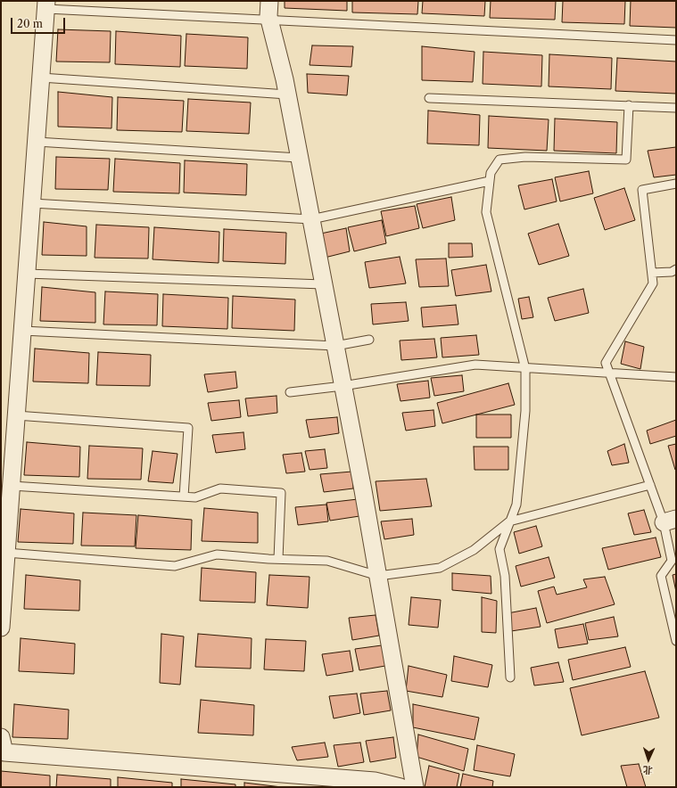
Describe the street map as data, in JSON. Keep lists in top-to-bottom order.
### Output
{
  "scale_bar": "20 m",
  "north": "bottom"
}
